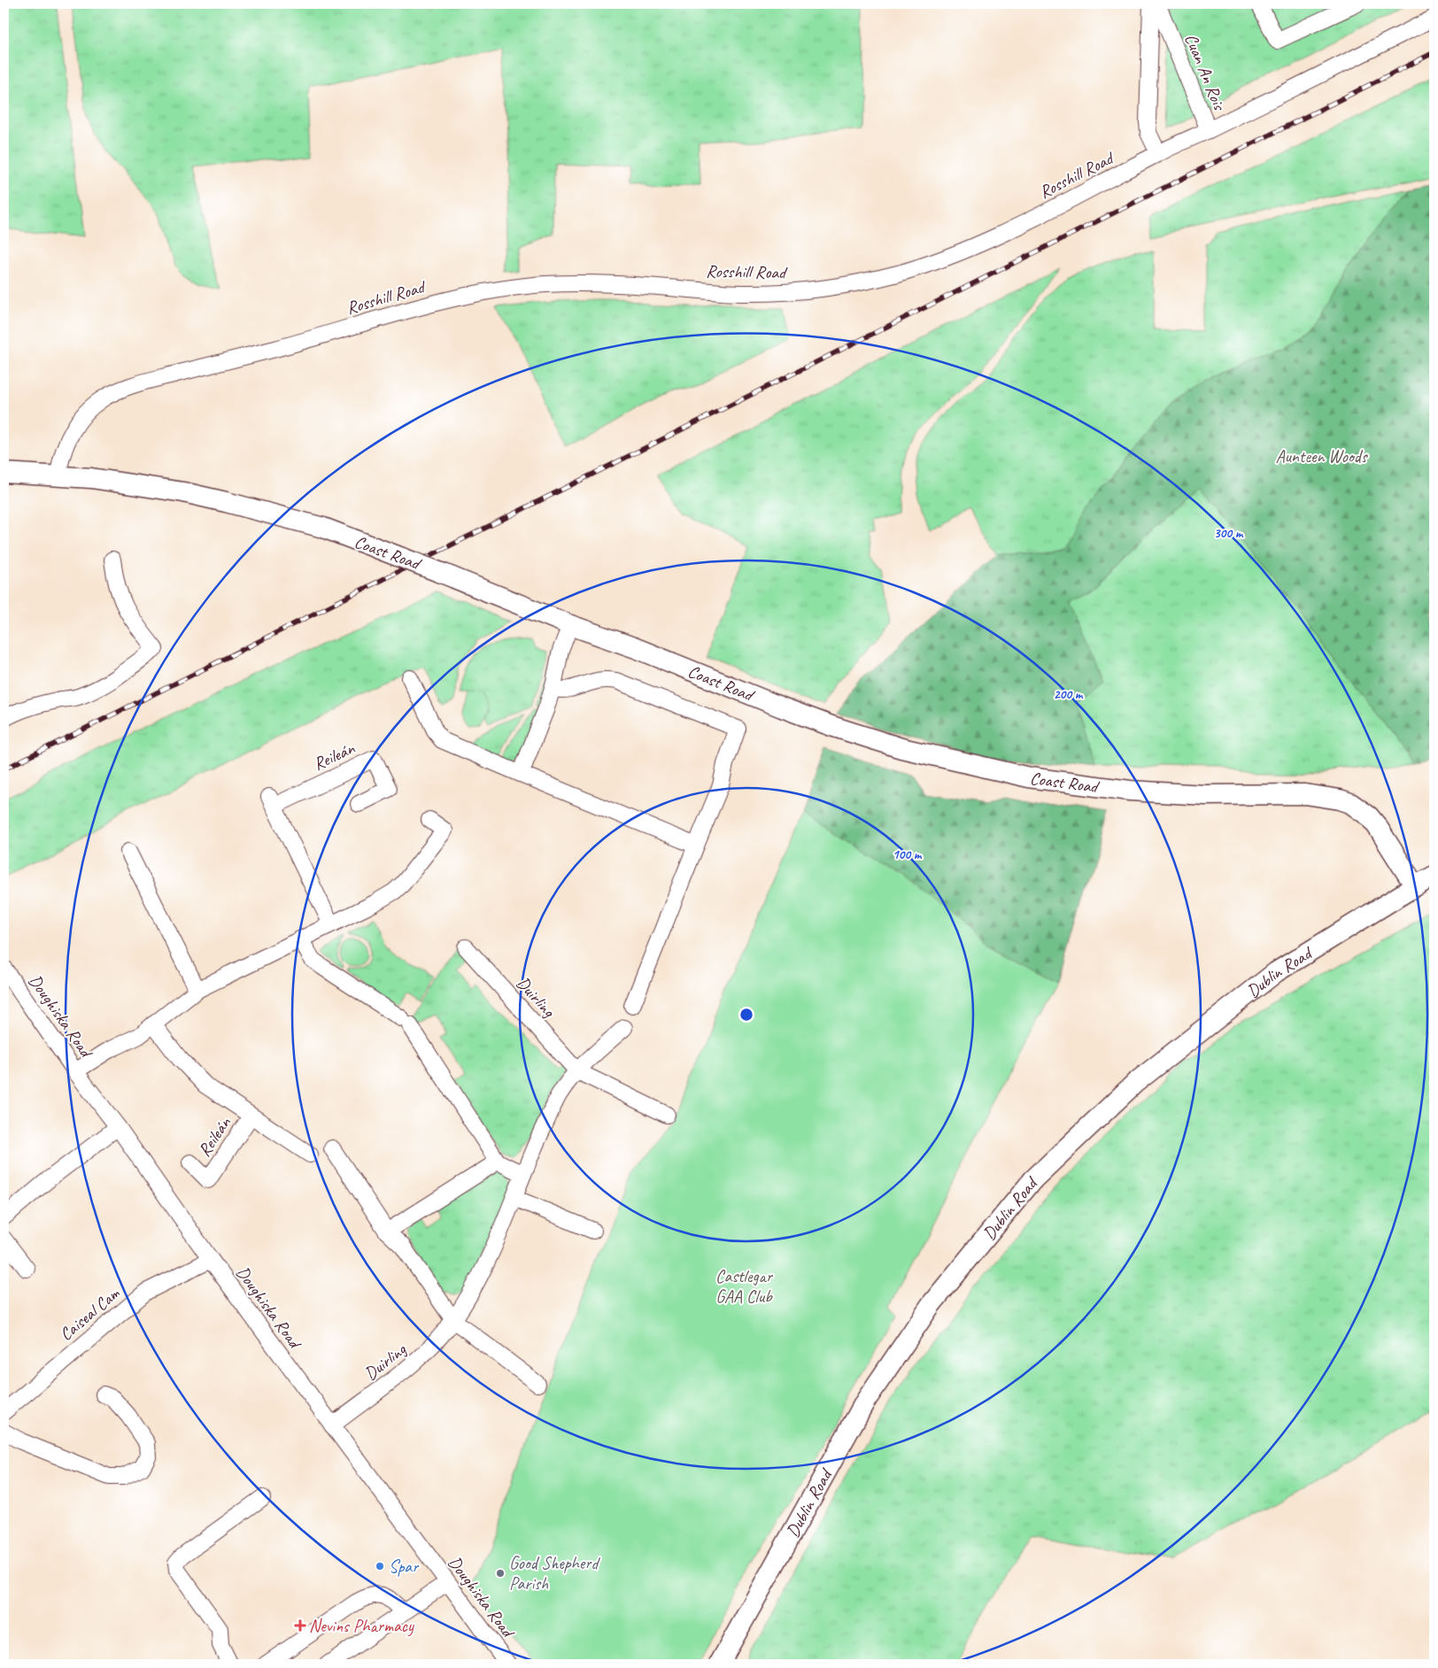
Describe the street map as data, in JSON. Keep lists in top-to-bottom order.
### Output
{
  "streets": {
    "main road": ["Coast Road", "Dublin Road"],
    "street": [
      "Cuan An Rois",
      "Rosshill Road",
      "Reileán",
      "Duirling",
      "Doughiska Road",
      "Caiseal Cam"
    ]
  },
  "crossings": [
    ["Cuan An Rois", "Rosshill Road"],
    ["Rosshill Road", "Coast Road"],
    ["Coast Road", "Dublin Road"],
    ["Duirling", "Doughiska Road"],
    ["Doughiska Road", "Caiseal Cam"]
  ],
  "parks": ["Aunteen Woods", "Castlegar GAA Club"],
  "places": {
    "other": ["Spar", "Good Shepherd Parish"],
    "health": ["Nevins Pharmacy"]
  },
  "rings": ["300 m", "200 m", "100 m"]
}
